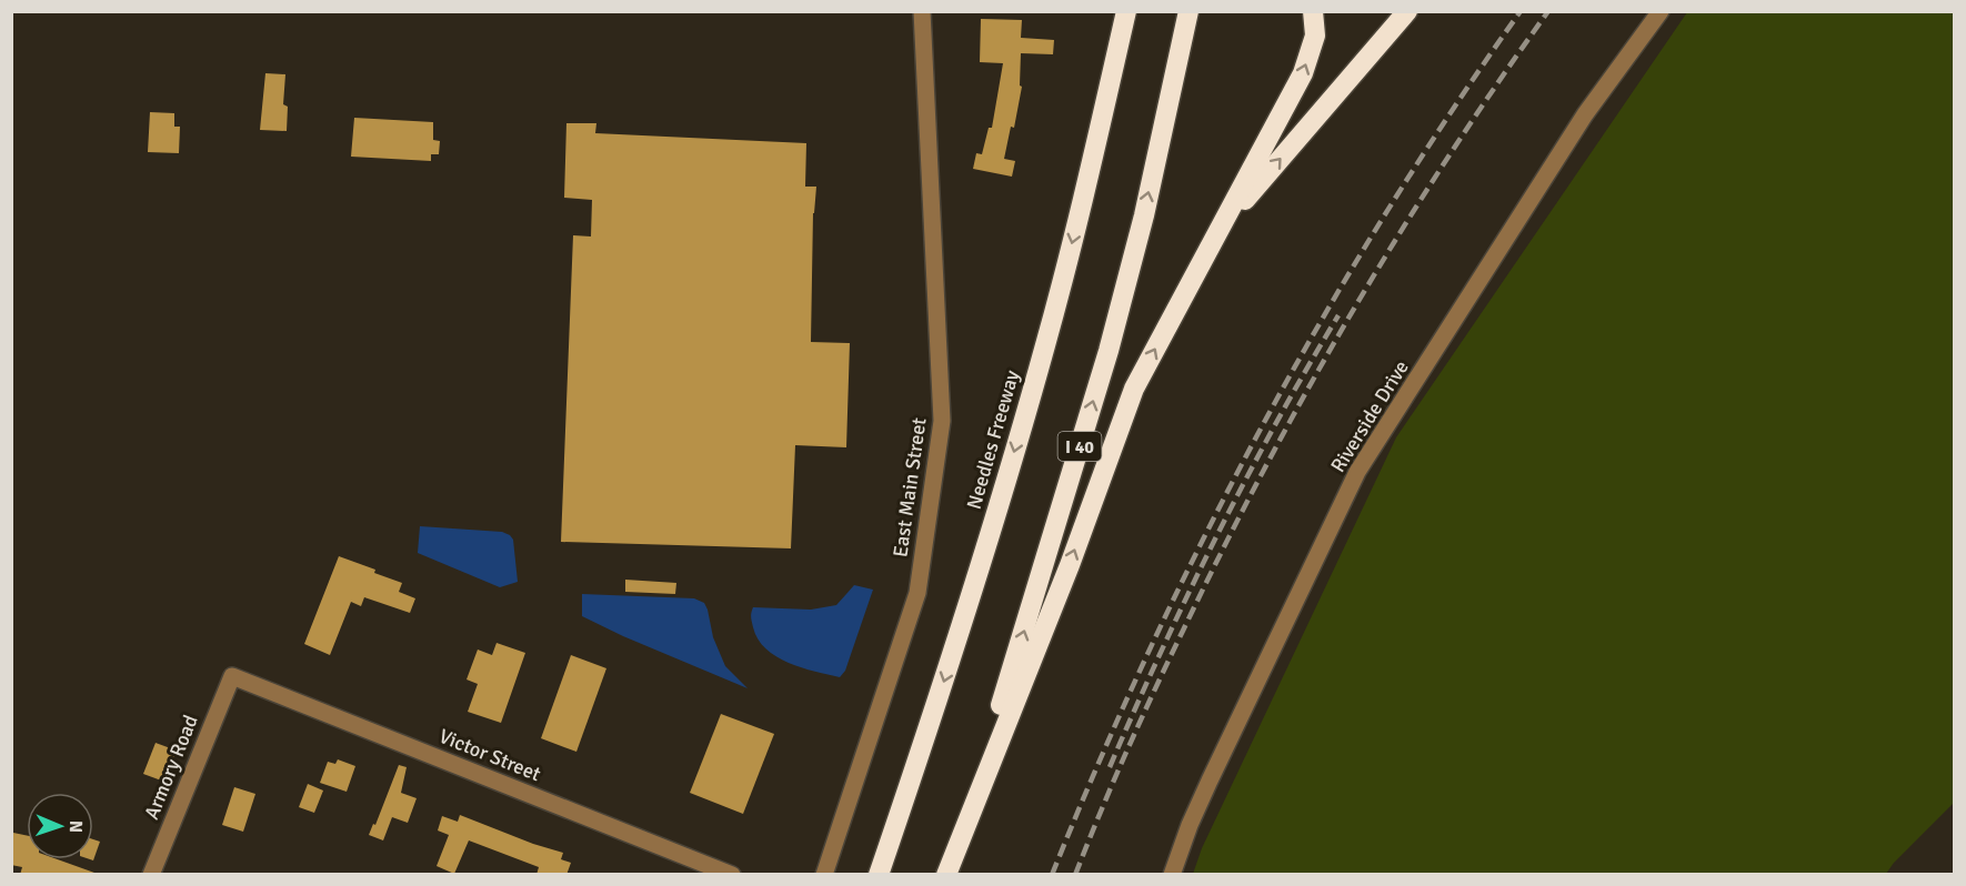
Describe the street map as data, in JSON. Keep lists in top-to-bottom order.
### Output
{
  "streets": {
    "highway": ["Needles Freeway", "I 40"],
    "street": [
      "Riverside Drive",
      "East Main Street",
      "Victor Street",
      "Armory Road"
    ]
  },
  "crossings": [
    ["Victor Street", "Armory Road"]
  ],
  "north": "right"
}
